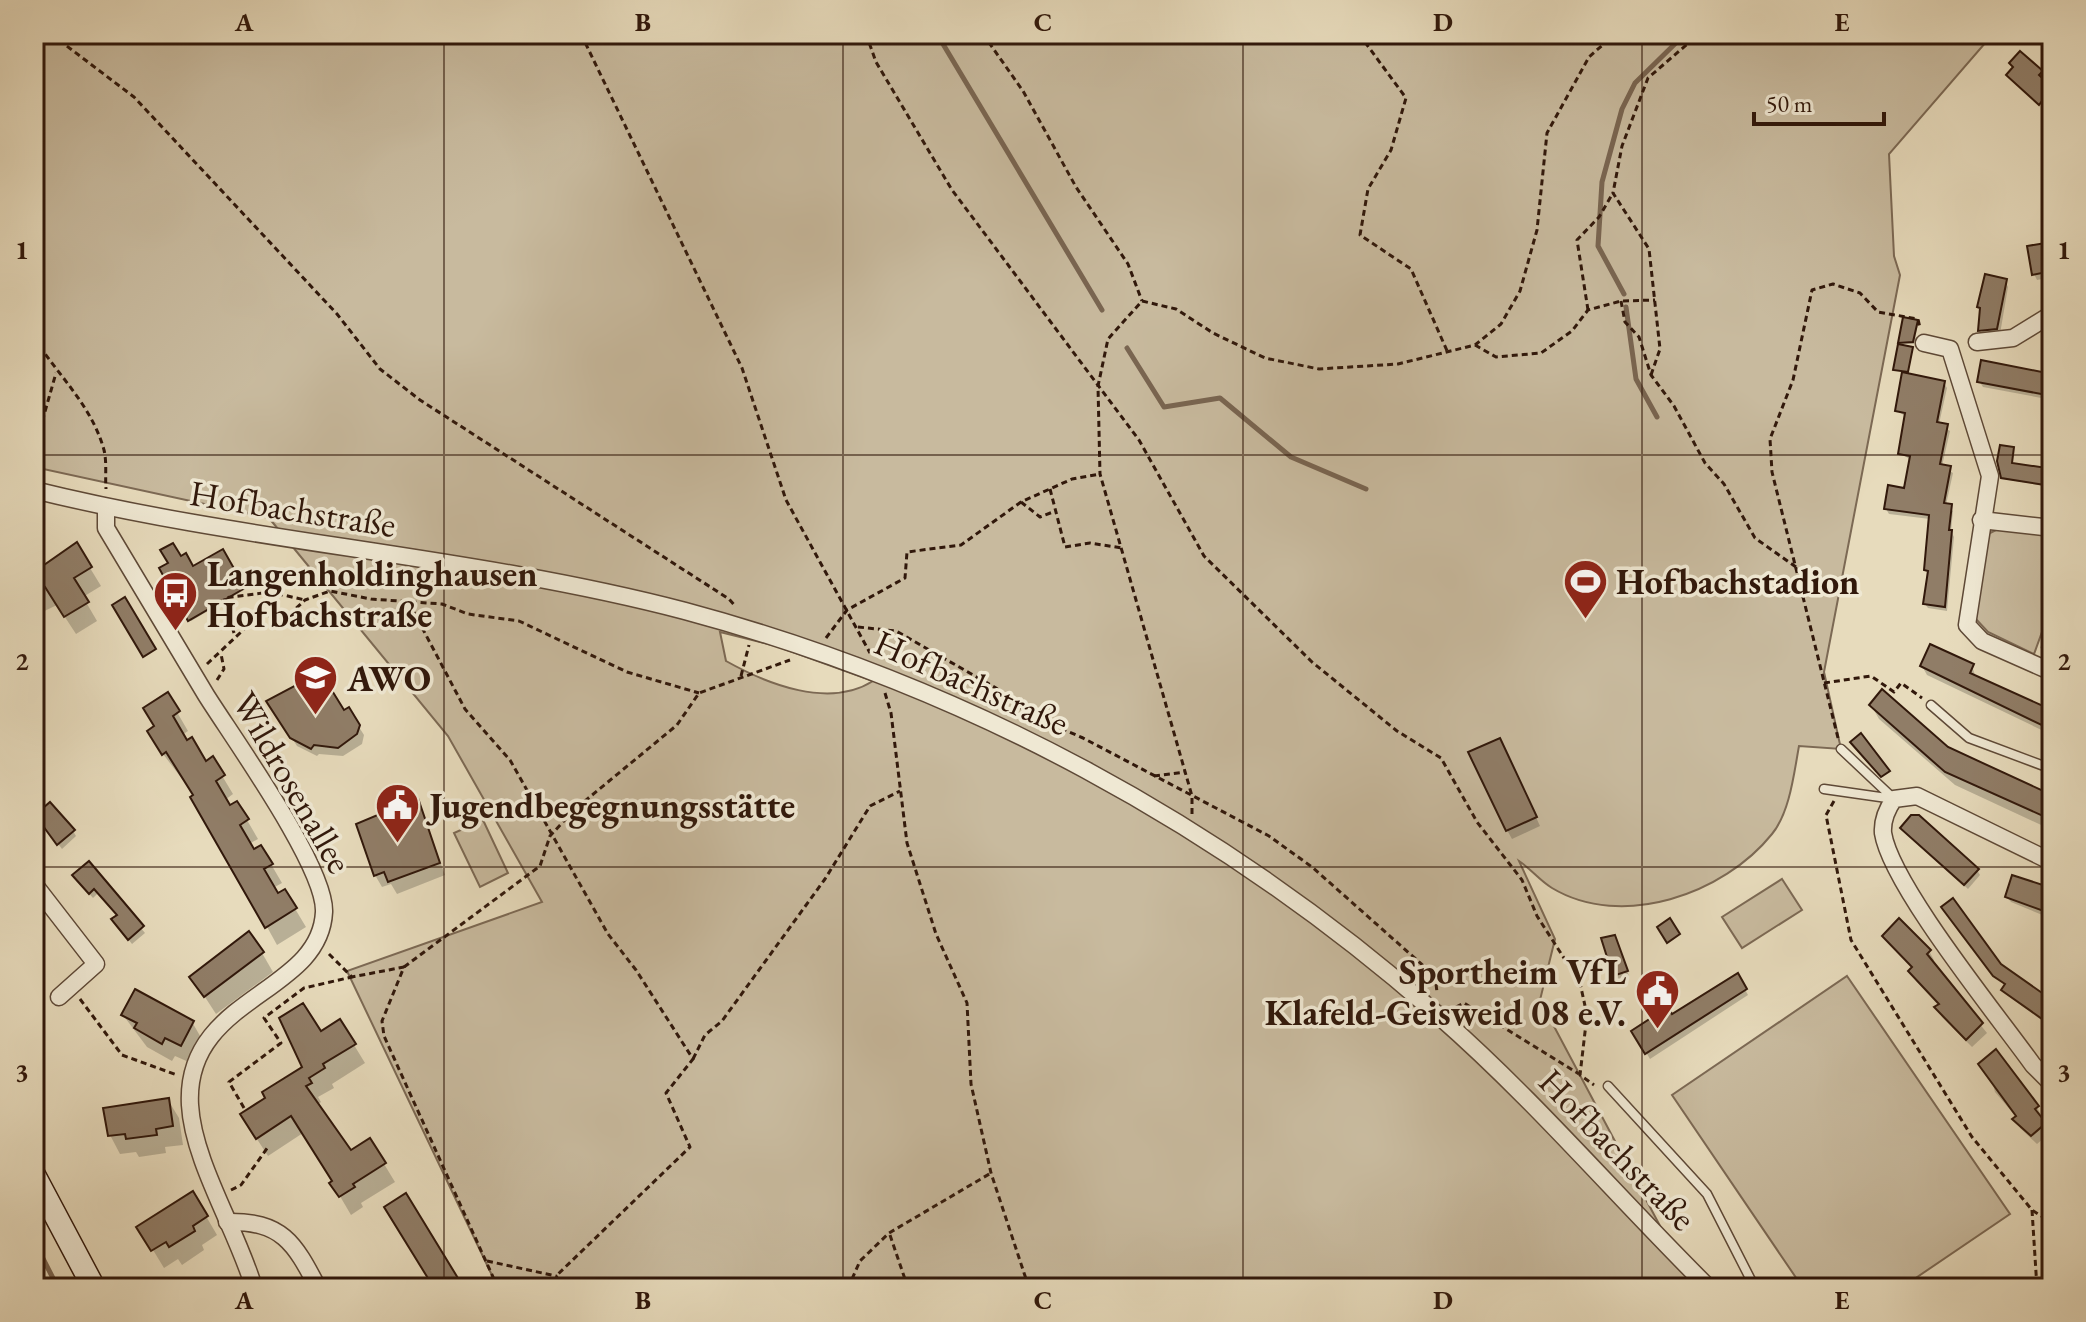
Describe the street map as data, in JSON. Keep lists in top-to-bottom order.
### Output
{
  "streets": {
    "street": ["Hofbachstraße", "Wildrosenallee"]
  },
  "crossings": [
    ["Hofbachstraße", "Wildrosenallee"]
  ],
  "places": {
    "sports": ["Hofbachstadion"],
    "bus stop": ["Langenholdinghausen Hofbachstraße"],
    "school or university": ["AWO"],
    "public building": ["Jugendbegegnungsstätte", "Sportheim VfL Klafeld-Geisweid 08 e.V."]
  },
  "scale_bar": "50 m",
  "grid": {
    "columns": [
      "A",
      "B",
      "C",
      "D",
      "E"
    ],
    "rows": ["1", "2", "3"]
  }
}
